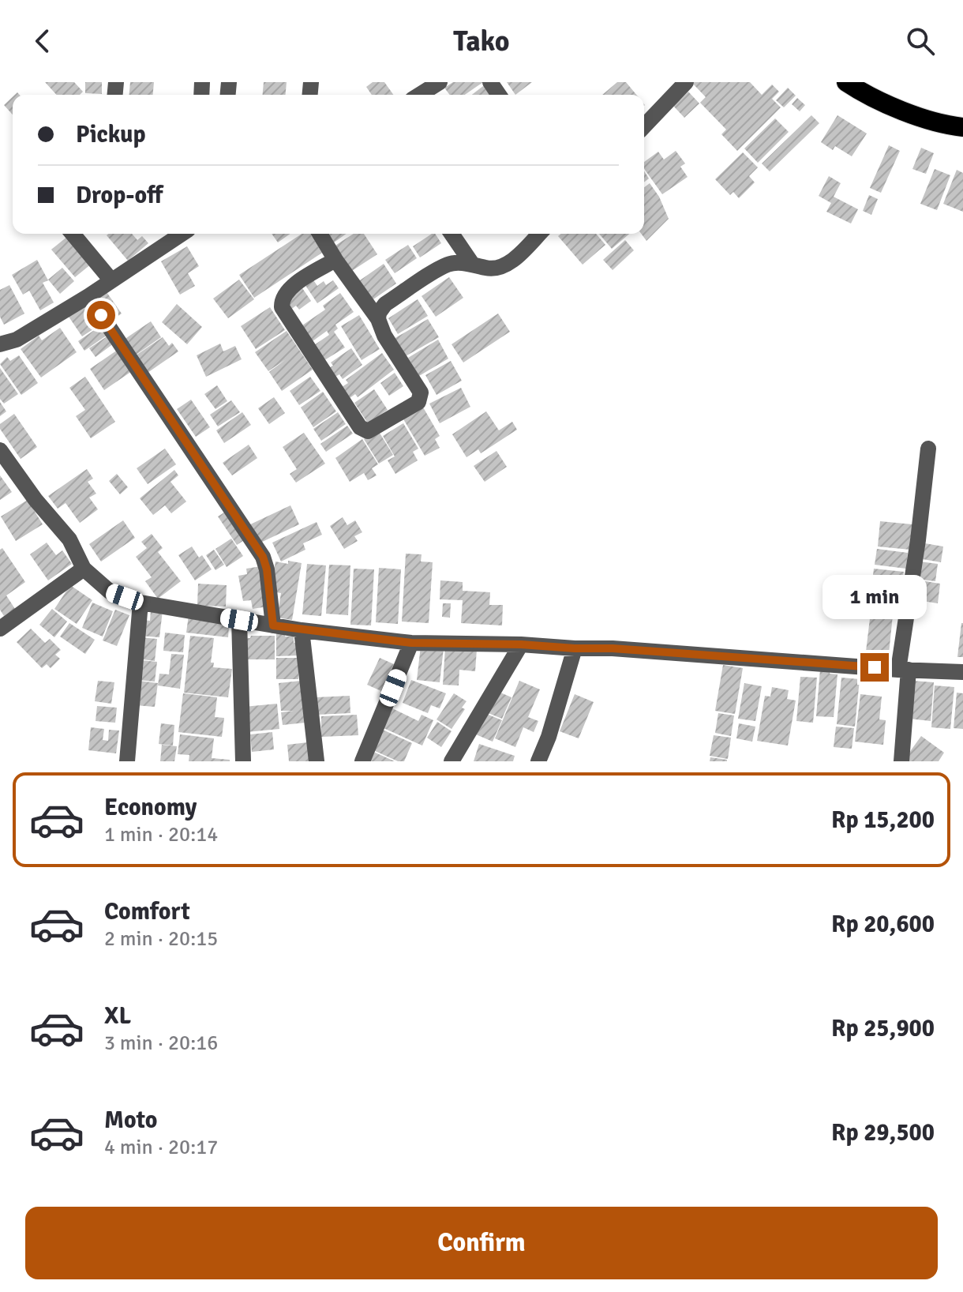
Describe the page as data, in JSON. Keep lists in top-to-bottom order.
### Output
{
  "page": {
    "header": "Tako",
    "banner": ["Pickup", "Drop-off"],
    "bubble": "1 min",
    "list": [
      {
        "name": "Economy",
        "note": "1 min · 20:14",
        "value": "Rp 15,200"
      },
      {
        "name": "Comfort",
        "note": "2 min · 20:15",
        "value": "Rp 20,600"
      },
      {
        "name": "XL",
        "note": "3 min · 20:16",
        "value": "Rp 25,900"
      },
      {
        "name": "Moto",
        "note": "4 min · 20:17",
        "value": "Rp 29,500"
      }
    ],
    "buttons": "Confirm"
  }
}
